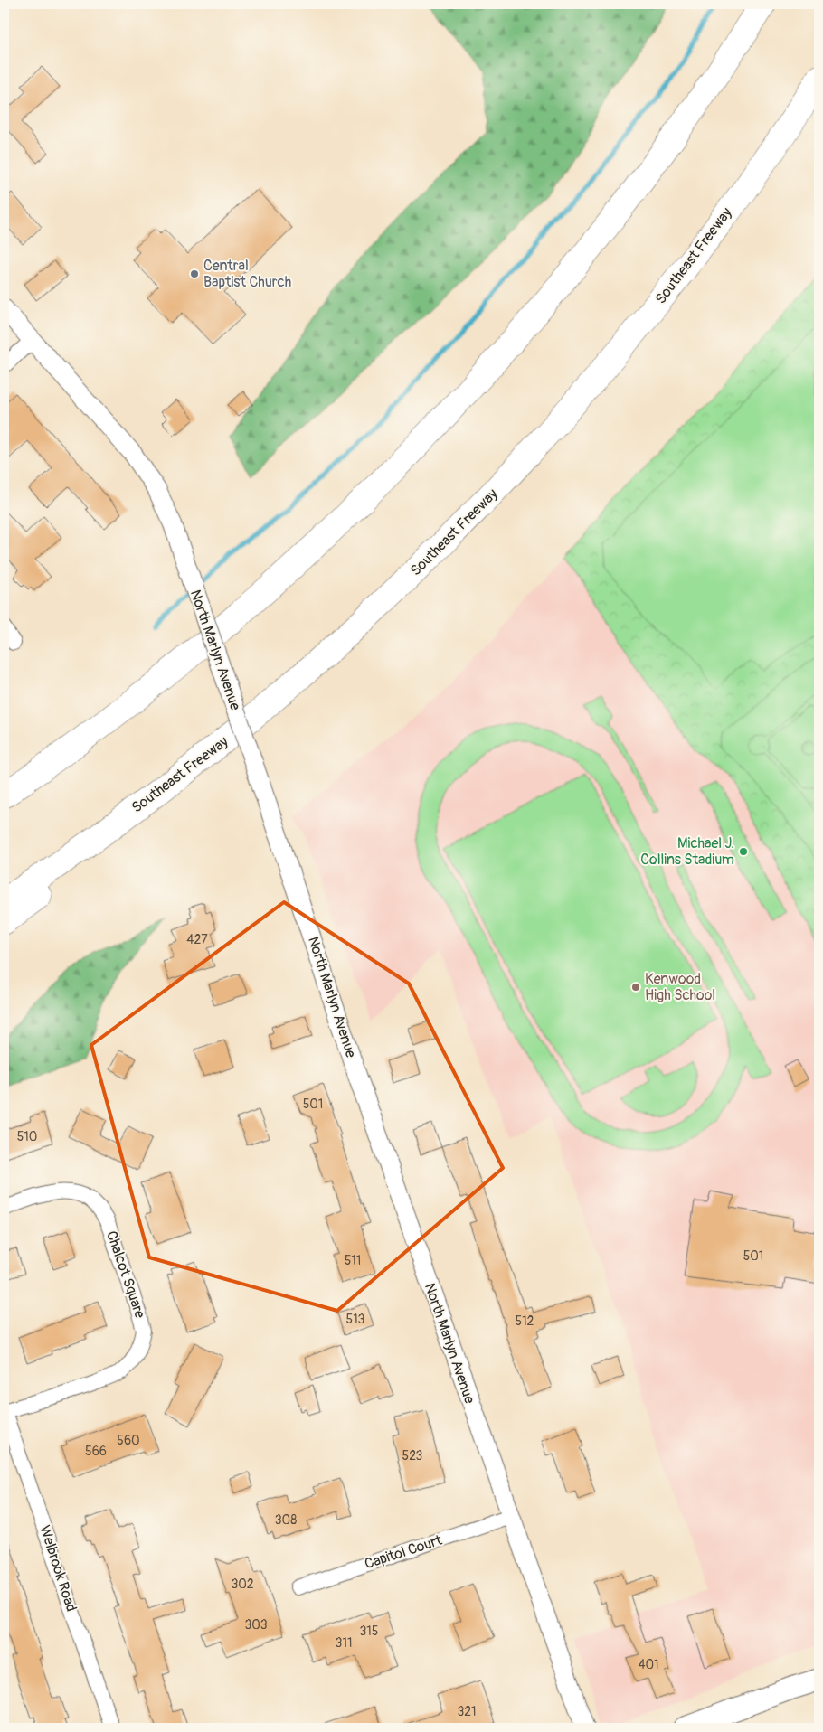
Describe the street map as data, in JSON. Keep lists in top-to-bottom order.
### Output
{
  "streets": {
    "highway": ["Southeast Freeway"],
    "street": [
      "North Marlyn Avenue",
      "Chalcot Square",
      "Capitol Court",
      "Welbrook Road"
    ]
  },
  "crossings": [
    ["North Marlyn Avenue", "Capitol Court"],
    ["Chalcot Square", "Welbrook Road"]
  ],
  "places": ["Central Baptist Church", "Michael J. Collins Stadium", "Kenwood High School"],
  "house_numbers": [
    "427",
    "501",
    "510",
    "501",
    "511",
    "513",
    "512",
    "560",
    "566",
    "523",
    "308",
    "302",
    "303",
    "315",
    "311",
    "401",
    "321"
  ]
}
